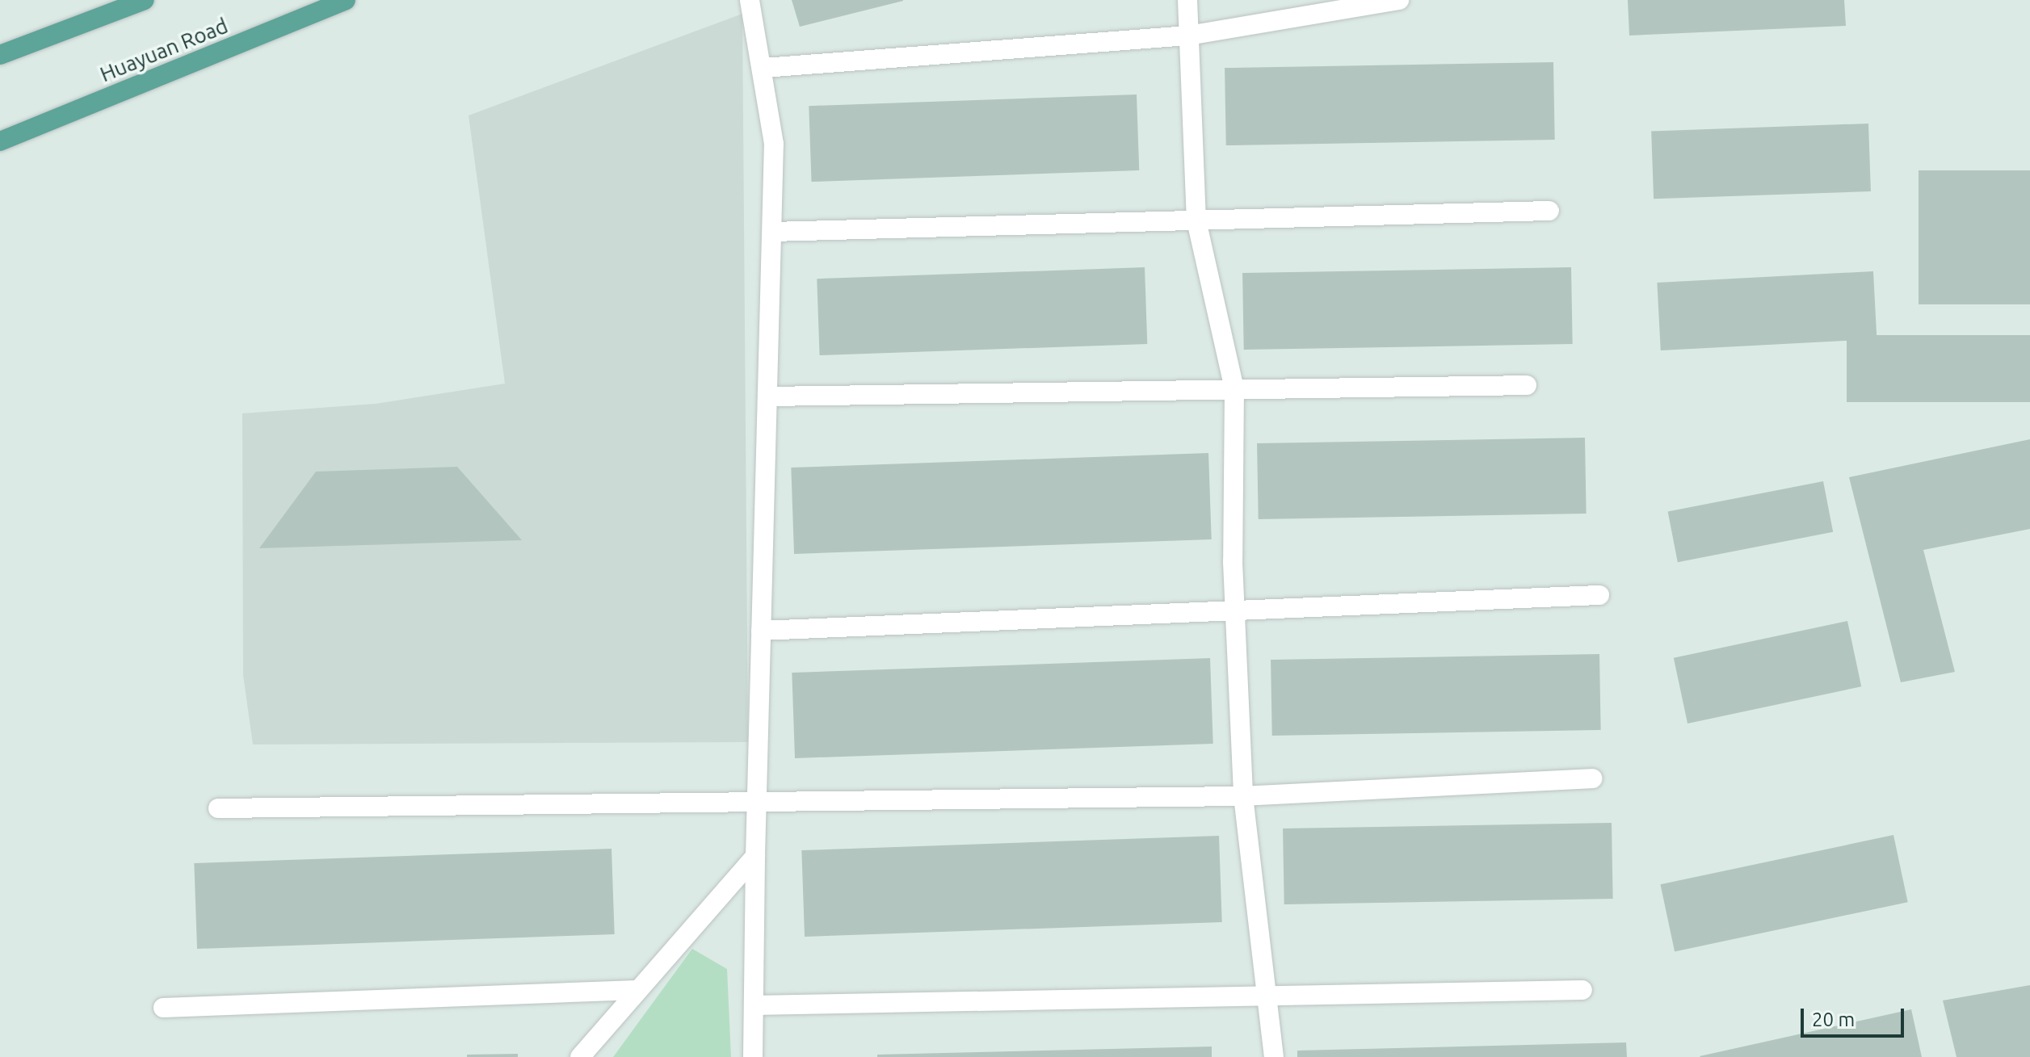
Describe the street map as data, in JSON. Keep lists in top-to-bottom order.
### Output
{
  "streets": {
    "main road": ["Huayuan Road"]
  },
  "scale_bar": "20 m"
}
